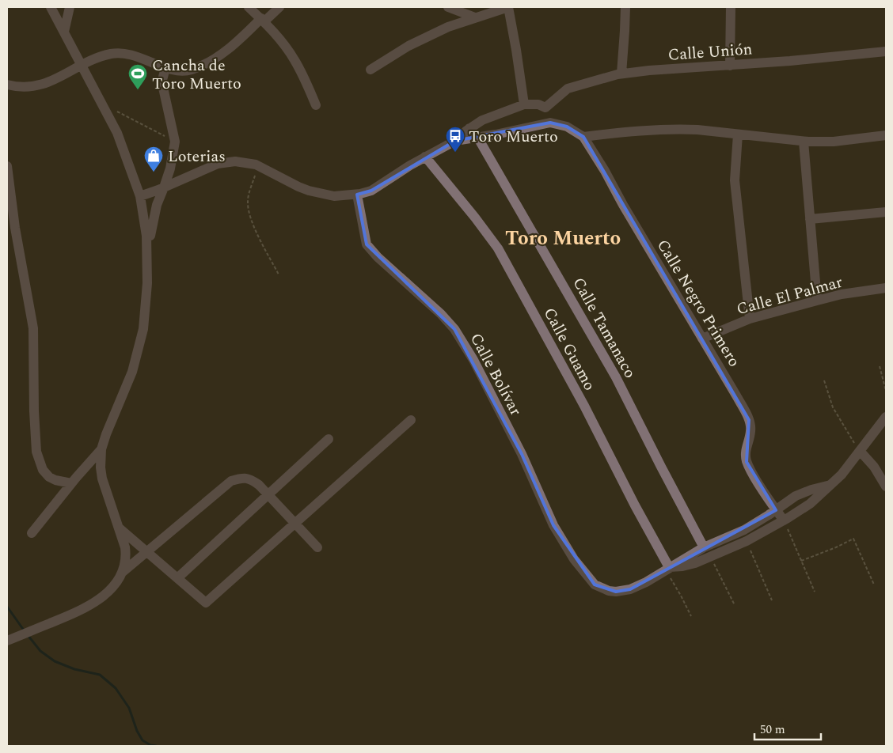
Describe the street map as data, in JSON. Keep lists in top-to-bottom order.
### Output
{
  "streets": {
    "street": [
      "Calle Unión",
      "Calle El Palmar",
      "Calle Negro Primero",
      "Calle Tamanaco",
      "Calle Guamo",
      "Calle Bolívar"
    ]
  },
  "crossings": [
    ["Calle El Palmar", "Calle Negro Primero"],
    ["Calle Guamo", "Calle Bolívar"]
  ],
  "districts": ["Toro Muerto"],
  "places": {
    "sports": ["Cancha de Toro Muerto"],
    "bus stop": ["Toro Muerto"],
    "shop": ["Loterias"]
  },
  "scale_bar": "50 m"
}
